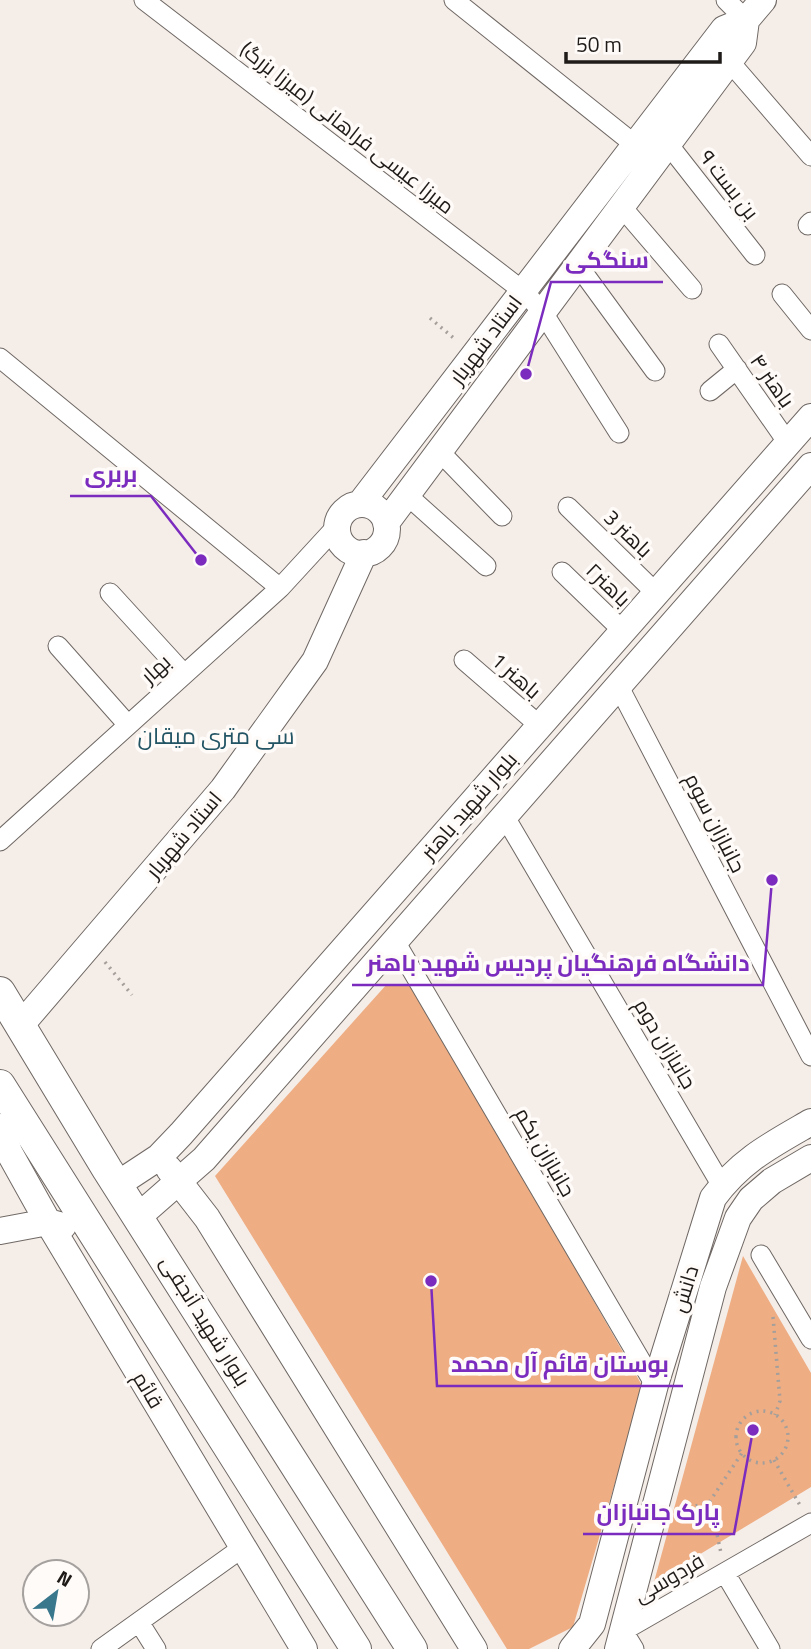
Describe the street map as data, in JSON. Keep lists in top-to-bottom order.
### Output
{
  "streets": {
    "main road": [
      "استاد شهریار",
      "بلوار شهید باهنر",
      "دانش",
      "بلوار شهید آنجفی",
      "قائم"
    ],
    "street": [
      "میرزا عیسی فراهانی (میرزا بزرگ)",
      "بن بست ۹",
      "باهنر ۴",
      "باهنر 3",
      "باهنر۲",
      "بهار",
      "باهنر 1",
      "جانبازان سوم",
      "جانبازان دوم",
      "جانبازان یکم",
      "فردوسی"
    ]
  },
  "crossings": [
    ["میرزا عیسی فراهانی (میرزا بزرگ)", "استاد شهریار"],
    ["بن بست ۹", "استاد شهریار"],
    ["استاد شهریار", "بهار"],
    ["استاد شهریار", "بلوار شهید آنجفی"],
    ["باهنر ۴", "بلوار شهید باهنر"],
    ["باهنر 3", "بلوار شهید باهنر"],
    ["باهنر۲", "بلوار شهید باهنر"],
    ["باهنر 1", "بلوار شهید باهنر"],
    ["بلوار شهید باهنر", "جانبازان سوم"],
    ["بلوار شهید باهنر", "جانبازان دوم"],
    ["بلوار شهید باهنر", "جانبازان یکم"],
    ["بلوار شهید باهنر", "بلوار شهید آنجفی"],
    ["جانبازان دوم", "دانش"],
    ["جانبازان یکم", "دانش"],
    ["دانش", "فردوسی"]
  ],
  "districts": ["سی متری میقان"],
  "places": [
    "سنگکی",
    "بربری",
    "دانشگاه فرهنگیان پردیس شهید باهنر",
    "بوستان قائم آل محمد",
    "پارک جانبازان"
  ],
  "scale_bar": "50 m",
  "north": "top right"
}
